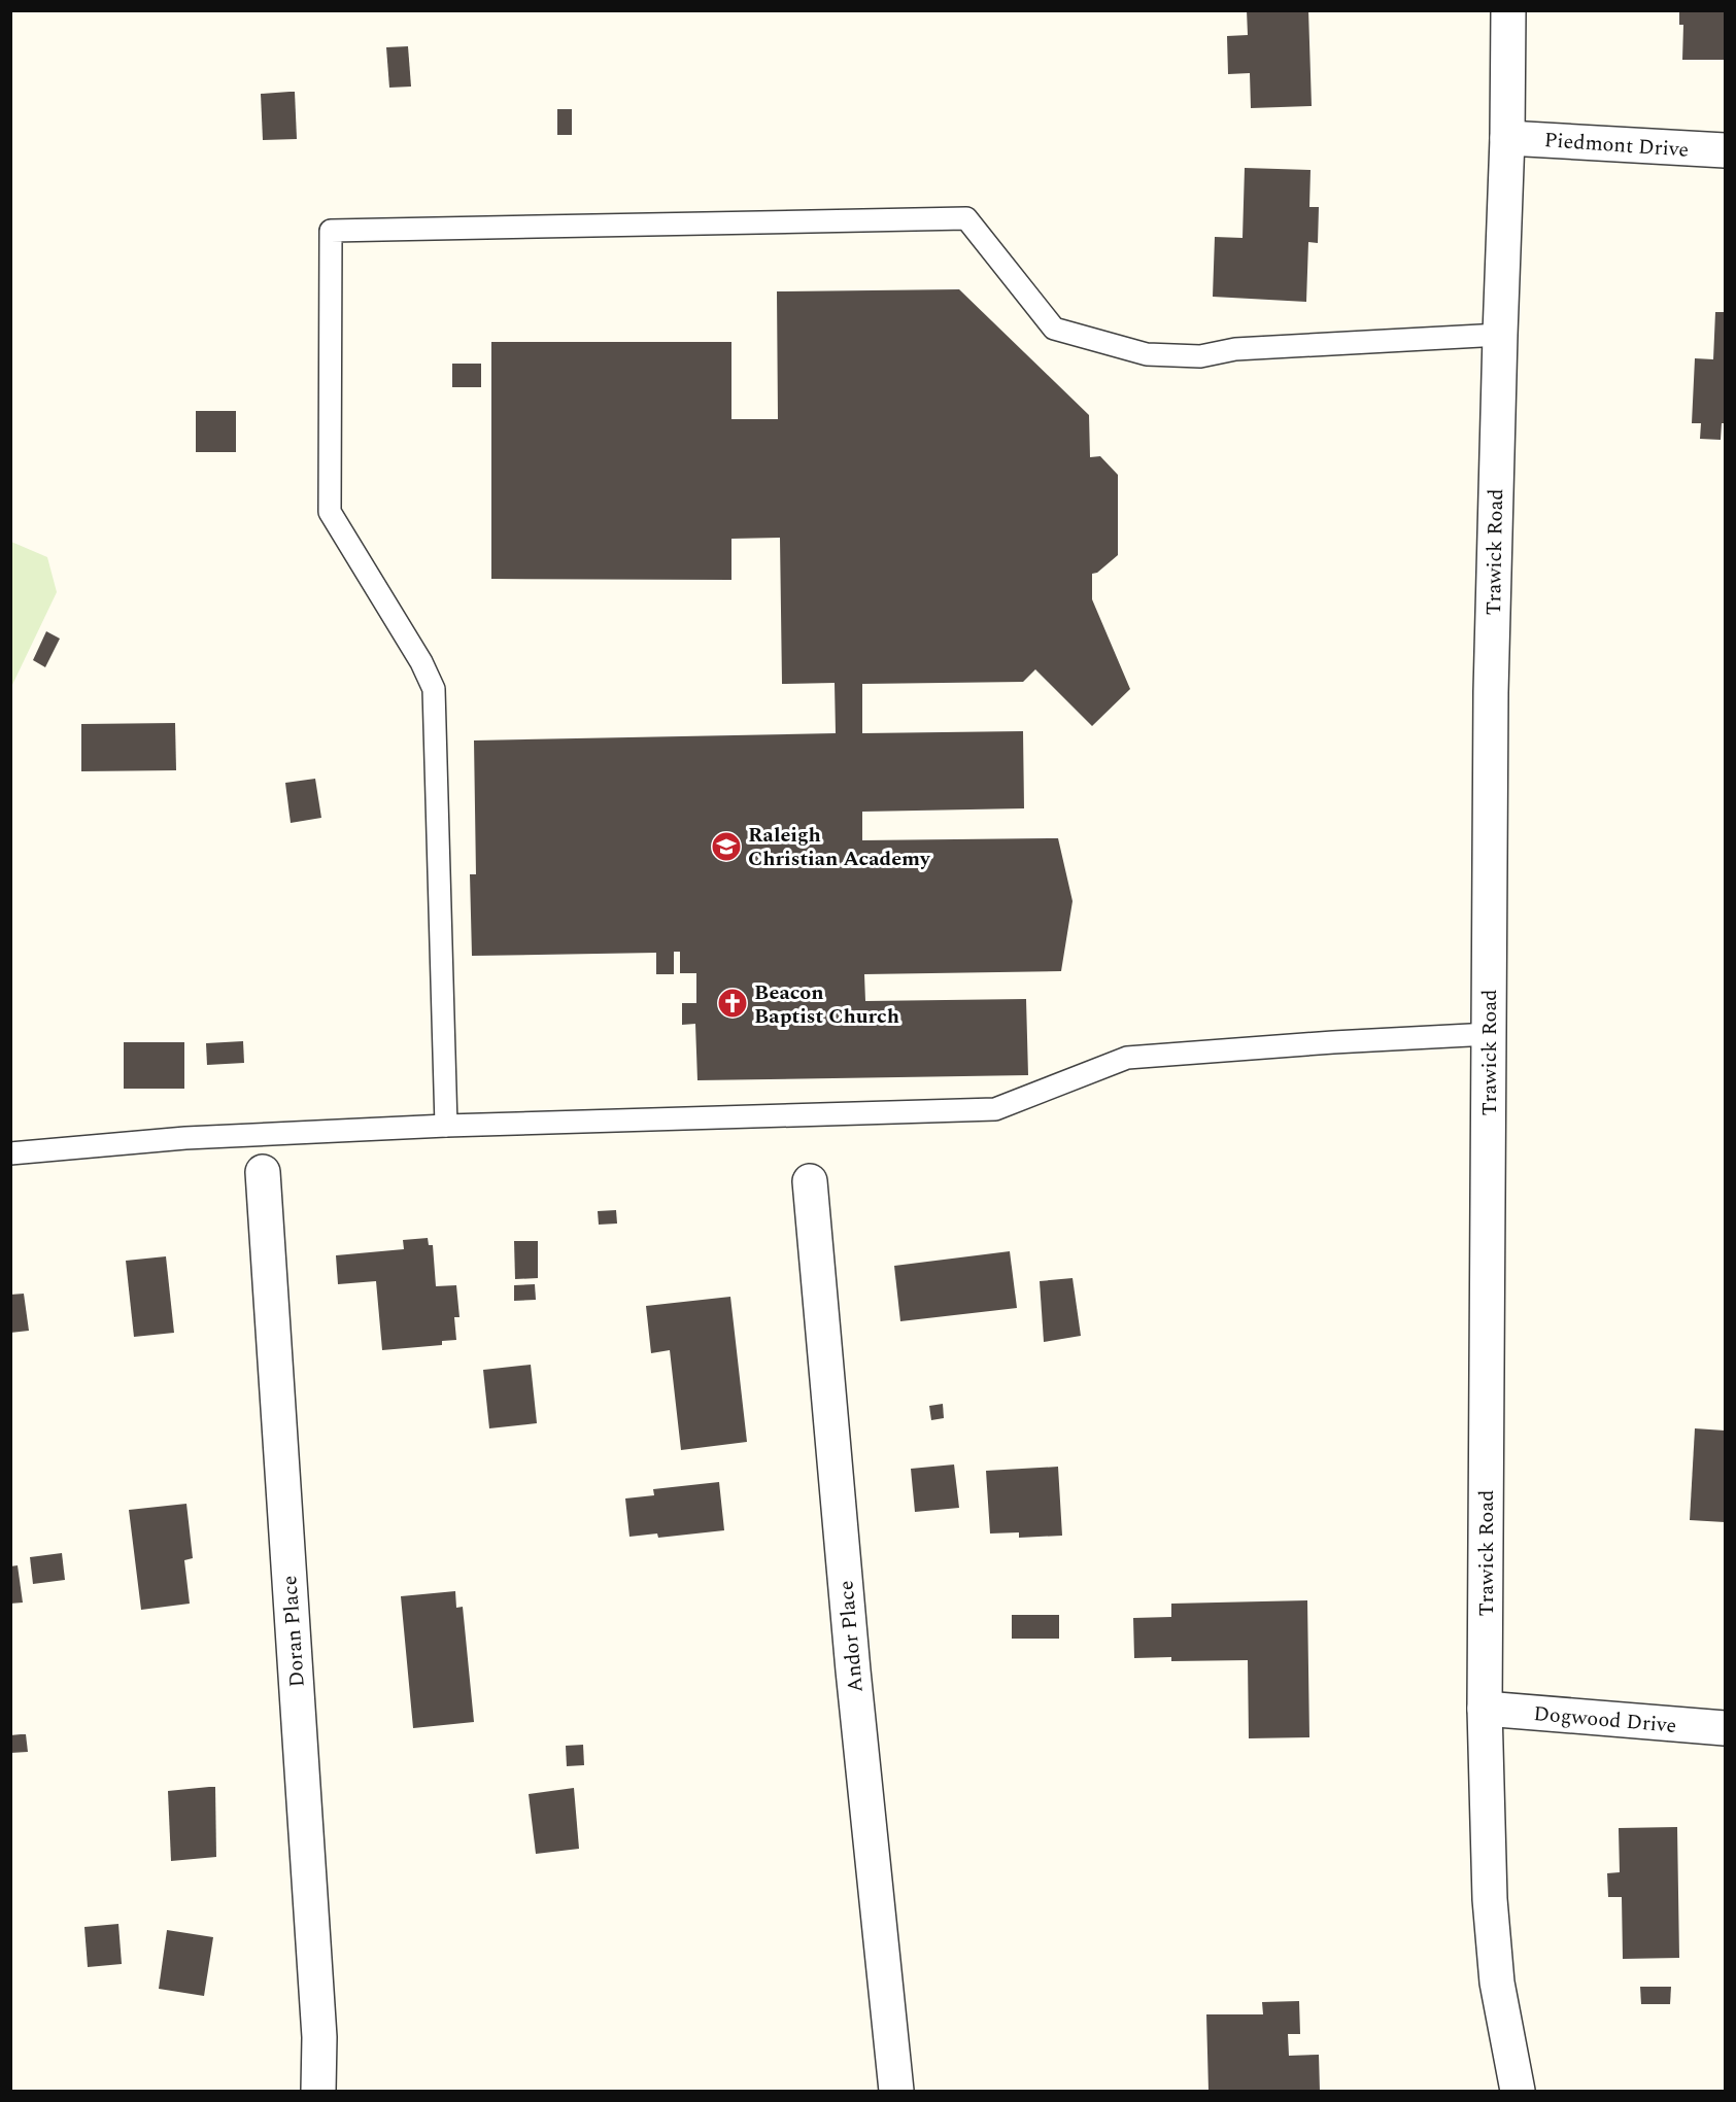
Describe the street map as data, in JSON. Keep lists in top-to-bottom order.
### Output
{
  "streets": {
    "street": [
      "Piedmont Drive",
      "Trawick Road",
      "Doran Place",
      "Andor Place",
      "Dogwood Drive"
    ]
  },
  "crossings": [
    ["Piedmont Drive", "Trawick Road"],
    ["Trawick Road", "Dogwood Drive"]
  ],
  "places": {
    "school or university": ["Raleigh Christian Academy"],
    "church": ["Beacon Baptist Church"]
  }
}
